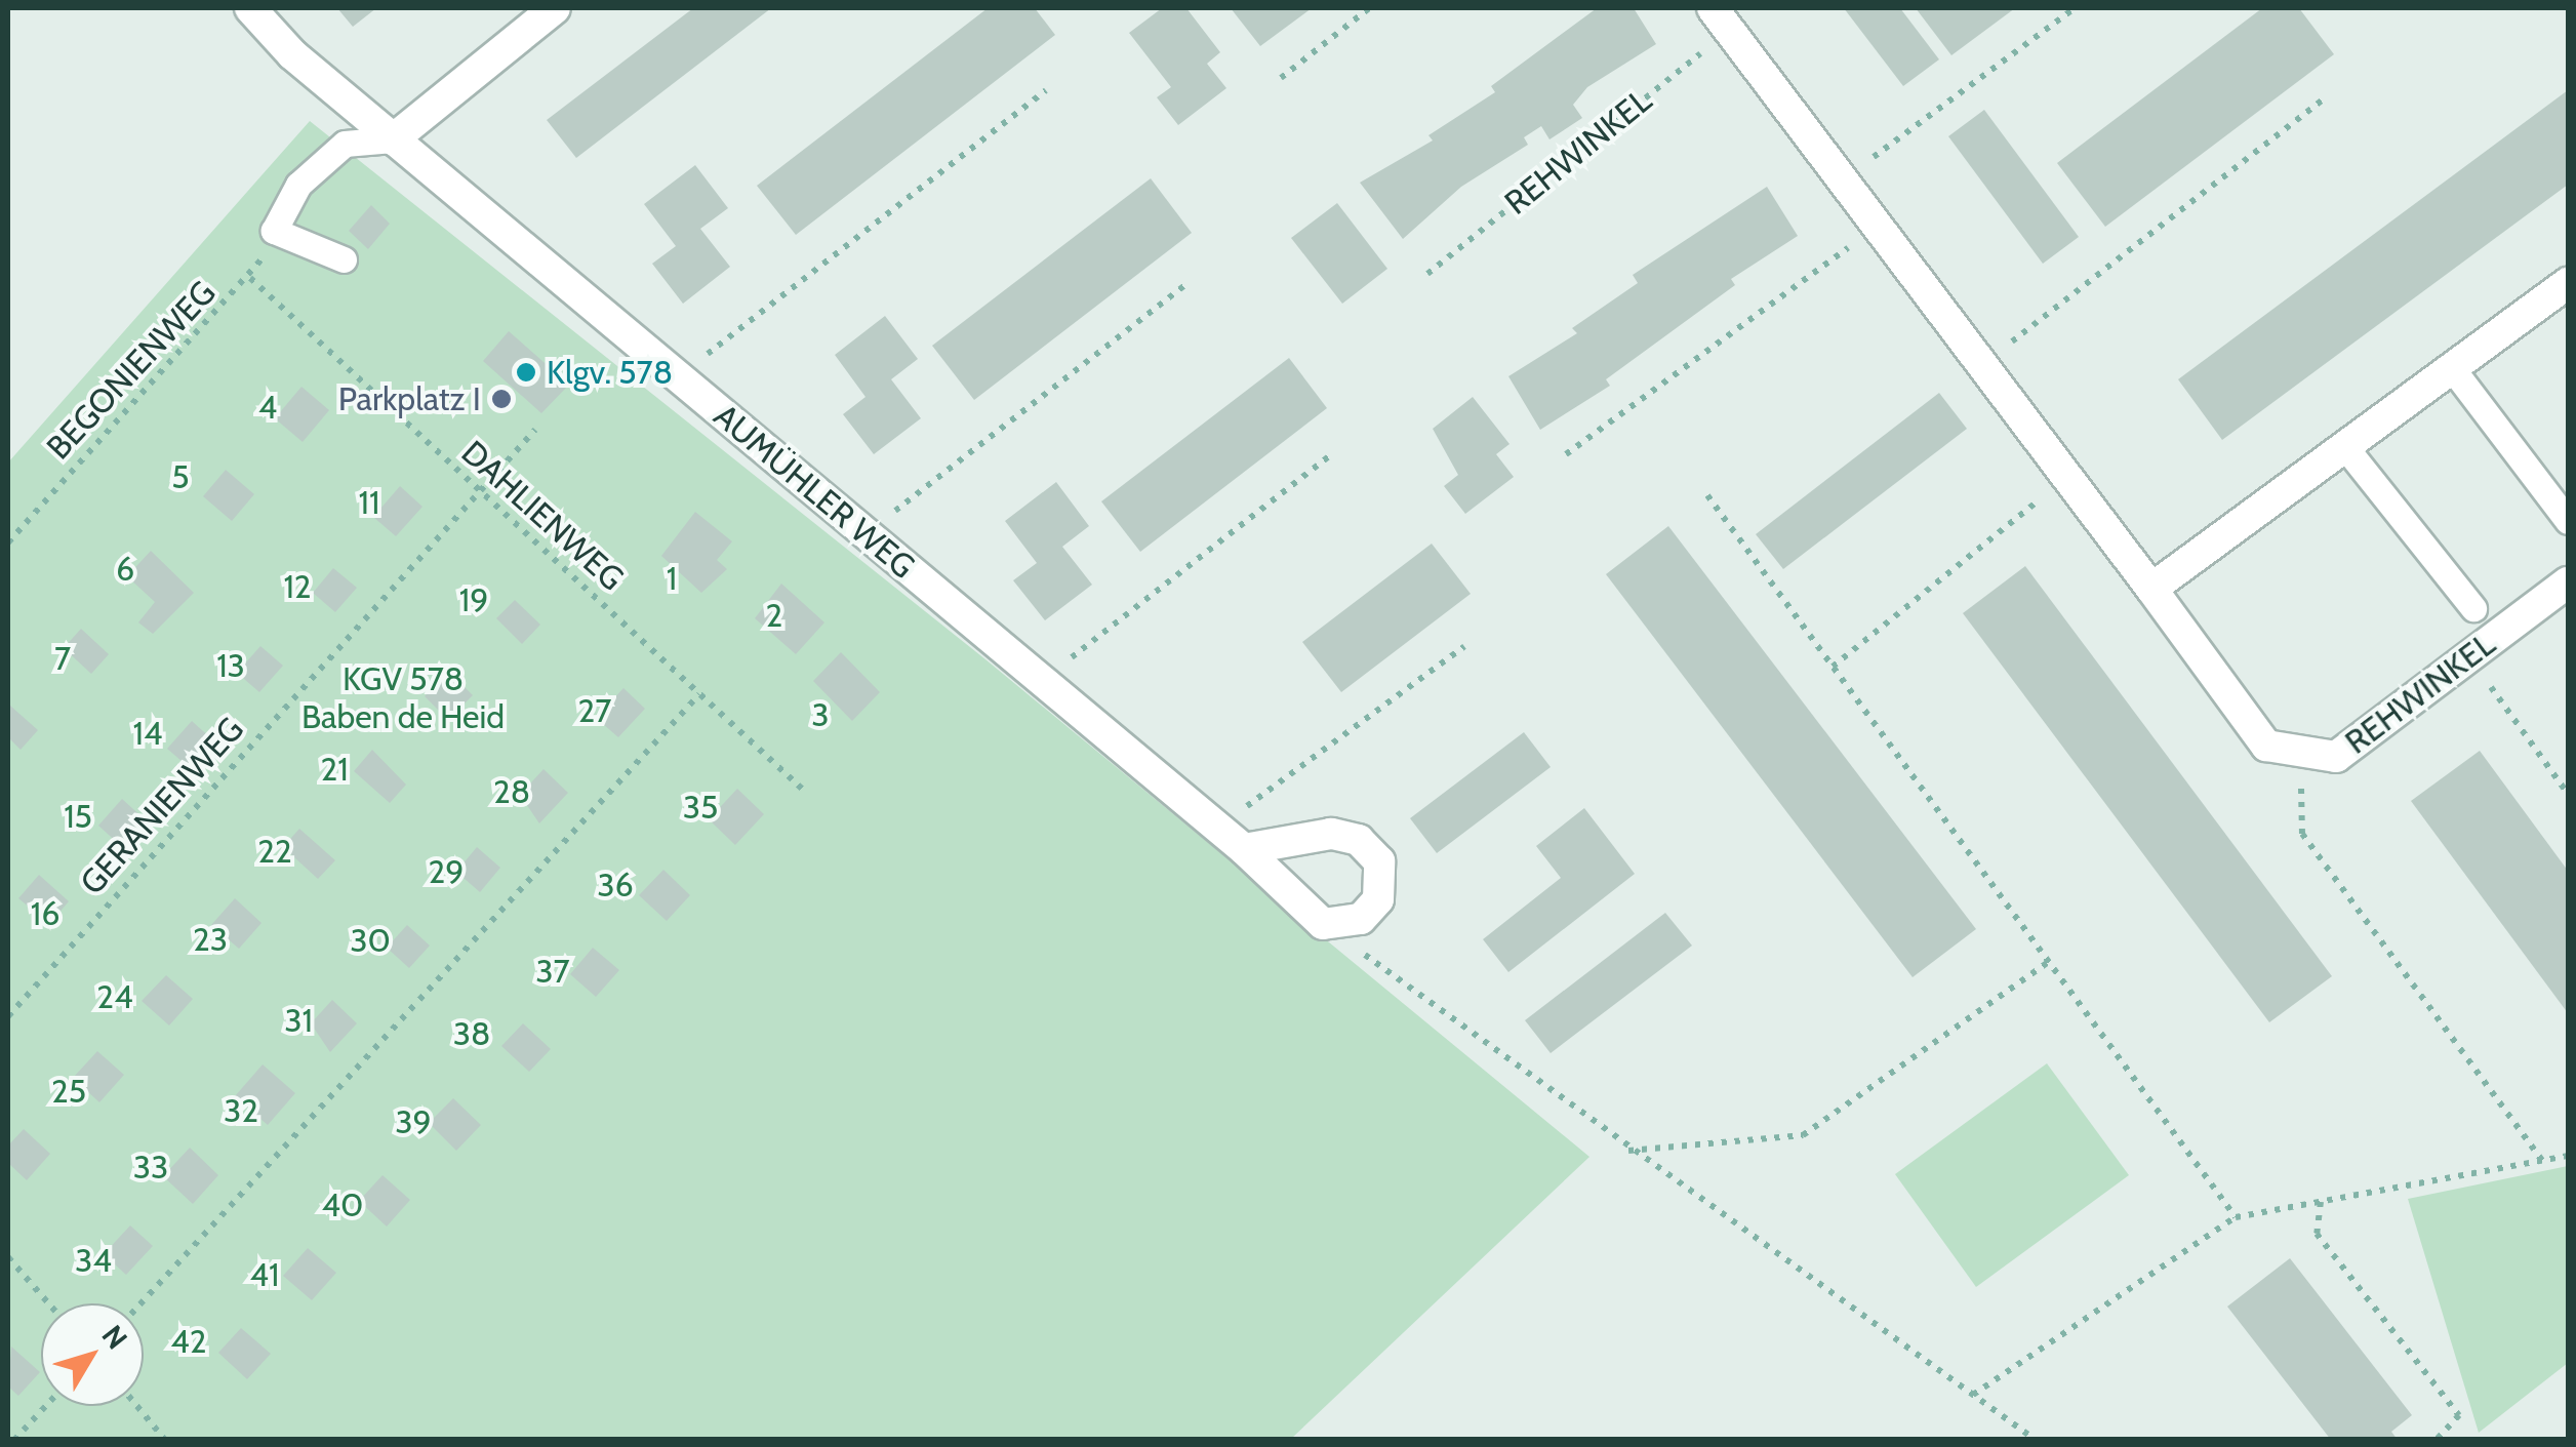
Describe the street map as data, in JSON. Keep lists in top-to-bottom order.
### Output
{
  "streets": {
    "street": ["REHWINKEL", "AUMÜHLER WEG"],
    "path": ["BEGONIENWEG", "DAHLIENWEG", "GERANIENWEG"]
  },
  "crossings": [
    ["BEGONIENWEG", "DAHLIENWEG"],
    ["DAHLIENWEG", "GERANIENWEG"]
  ],
  "parks": [
    "4",
    "5",
    "11",
    "6",
    "1",
    "12",
    "19",
    "2",
    "7",
    "13",
    "KGV 578 Baben de Heid",
    "27",
    "3",
    "14",
    "21",
    "28",
    "35",
    "15",
    "22",
    "29",
    "36",
    "16",
    "23",
    "30",
    "37",
    "24",
    "31",
    "38",
    "25",
    "32",
    "39",
    "33",
    "40",
    "34",
    "41",
    "42"
  ],
  "places": ["Klgv. 578", "Parkplatz I"],
  "north": "top right"
}
